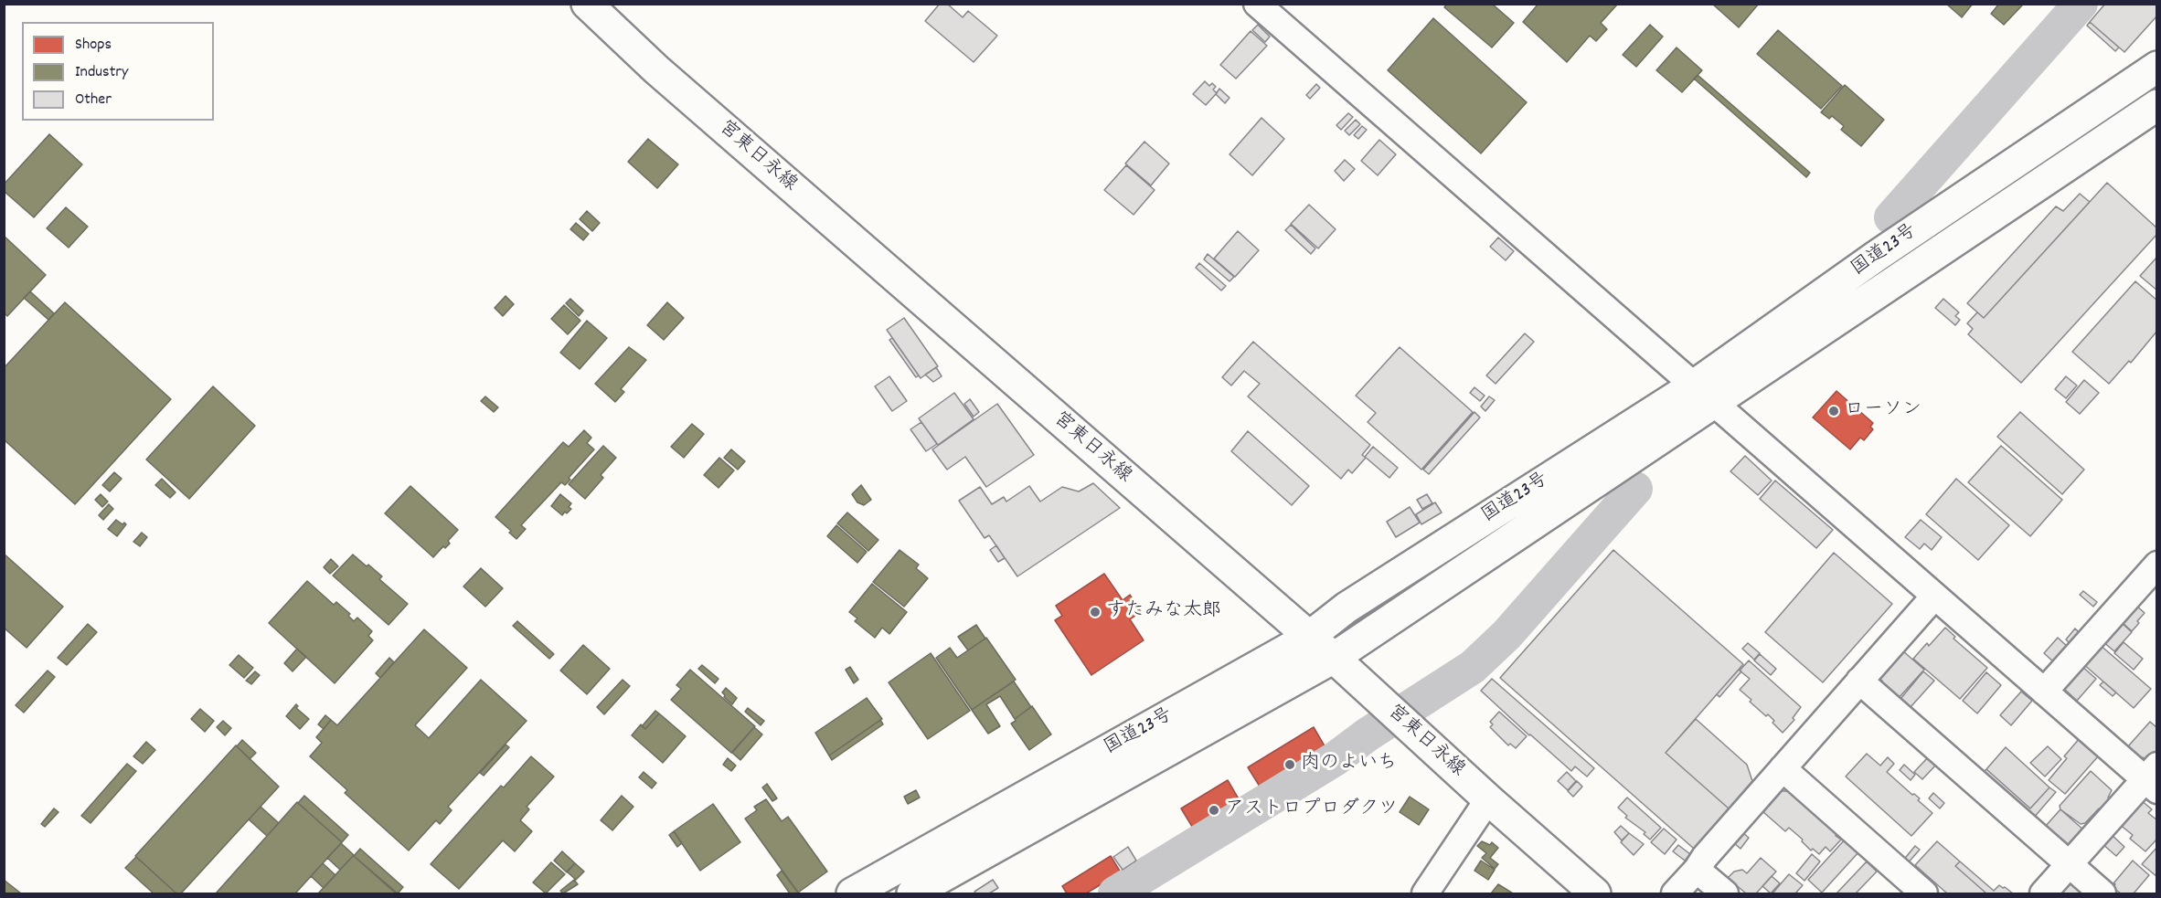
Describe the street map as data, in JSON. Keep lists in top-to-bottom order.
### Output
{
  "streets": {
    "main road": ["宮東日永線", "国道23号"]
  },
  "crossings": [
    ["宮東日永線", "国道23号"]
  ],
  "places": [
    "ローソン",
    "すたみな太郎",
    "肉のよいち",
    "アストロプロダクツ"
  ],
  "legend": ["Shops", "Industry", "Other"]
}
